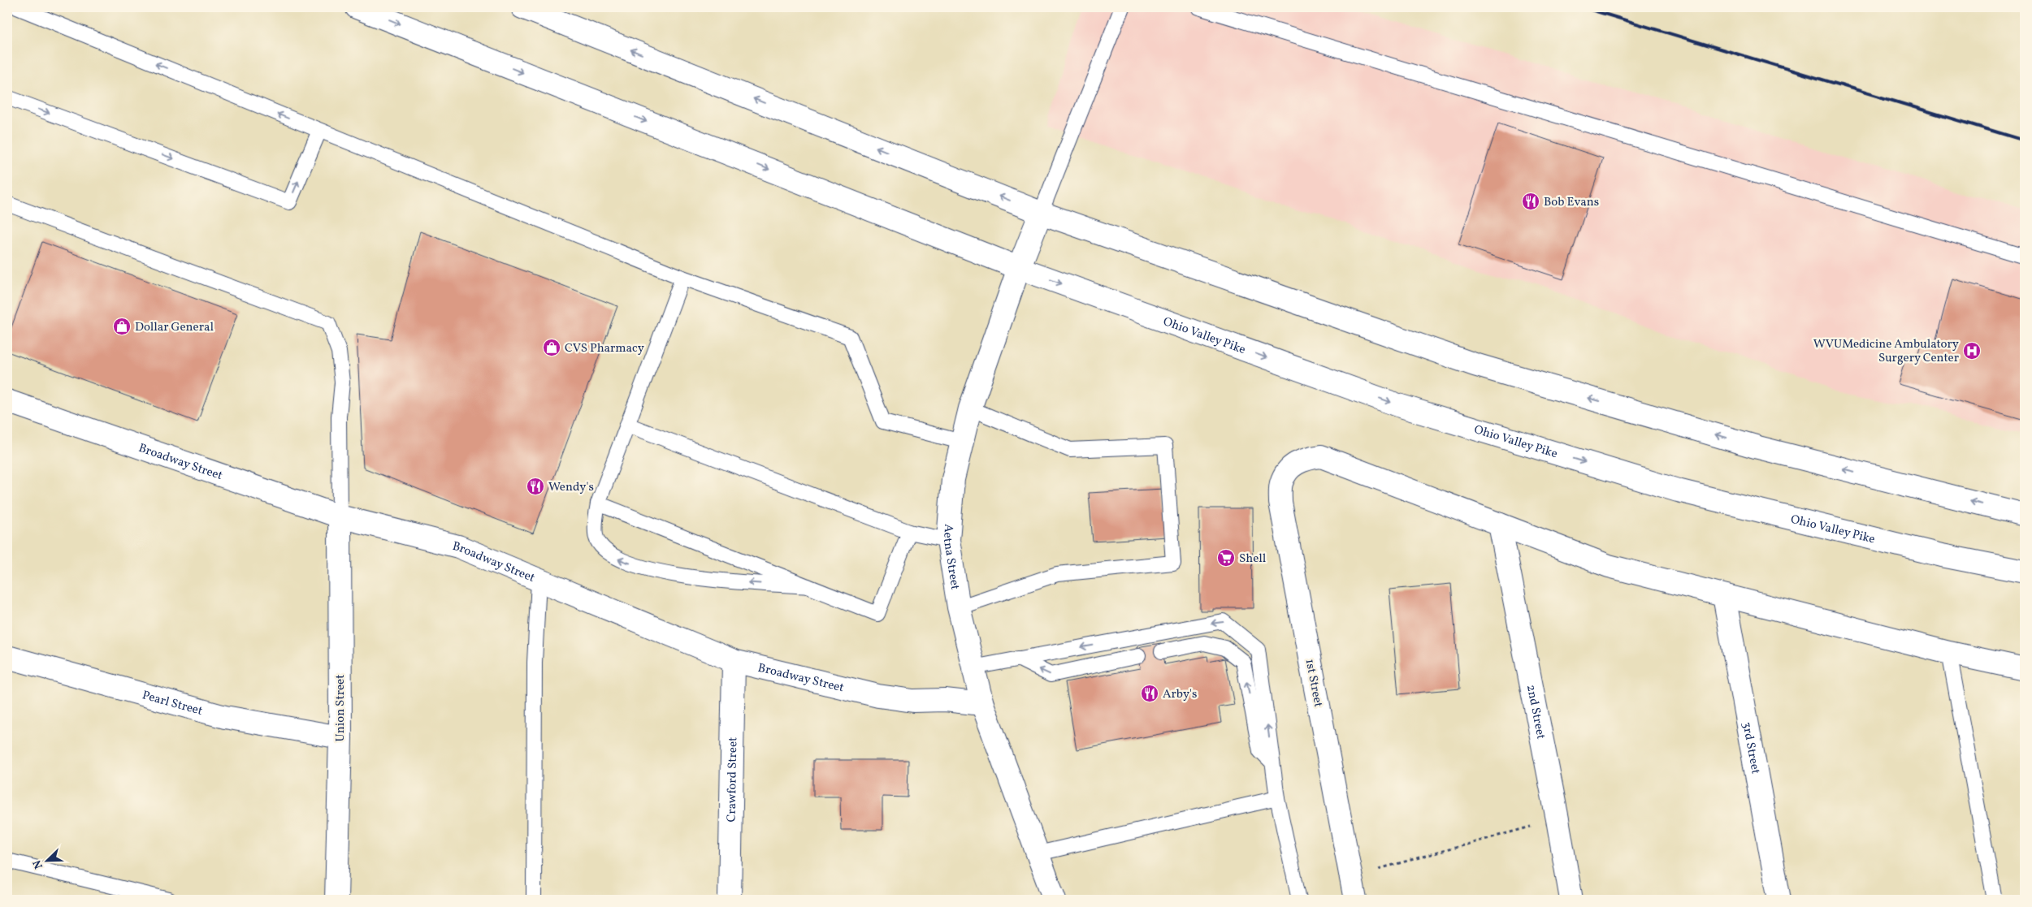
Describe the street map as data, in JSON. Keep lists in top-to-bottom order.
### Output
{
  "streets": {
    "main road": [
      "Ohio Valley Pike",
      "Broadway Street",
      "Aetna Street",
      "1st Street",
      "Pearl Street",
      "Union Street",
      "2nd Street",
      "3rd Street",
      "Crawford Street"
    ]
  },
  "crossings": [
    ["Ohio Valley Pike", "Aetna Street"],
    ["Broadway Street", "Aetna Street"],
    ["Broadway Street", "Union Street"],
    ["Broadway Street", "Crawford Street"],
    ["1st Street", "2nd Street"],
    ["Pearl Street", "Union Street"]
  ],
  "places": {
    "restaurant": ["Bob Evans", "Wendy's", "Arby's"],
    "shop": ["Dollar General", "CVS Pharmacy"],
    "hospital": ["WVUMedicine Ambulatory Surgery Center"],
    "supermarket": ["Shell"]
  },
  "north": "bottom left"
}
